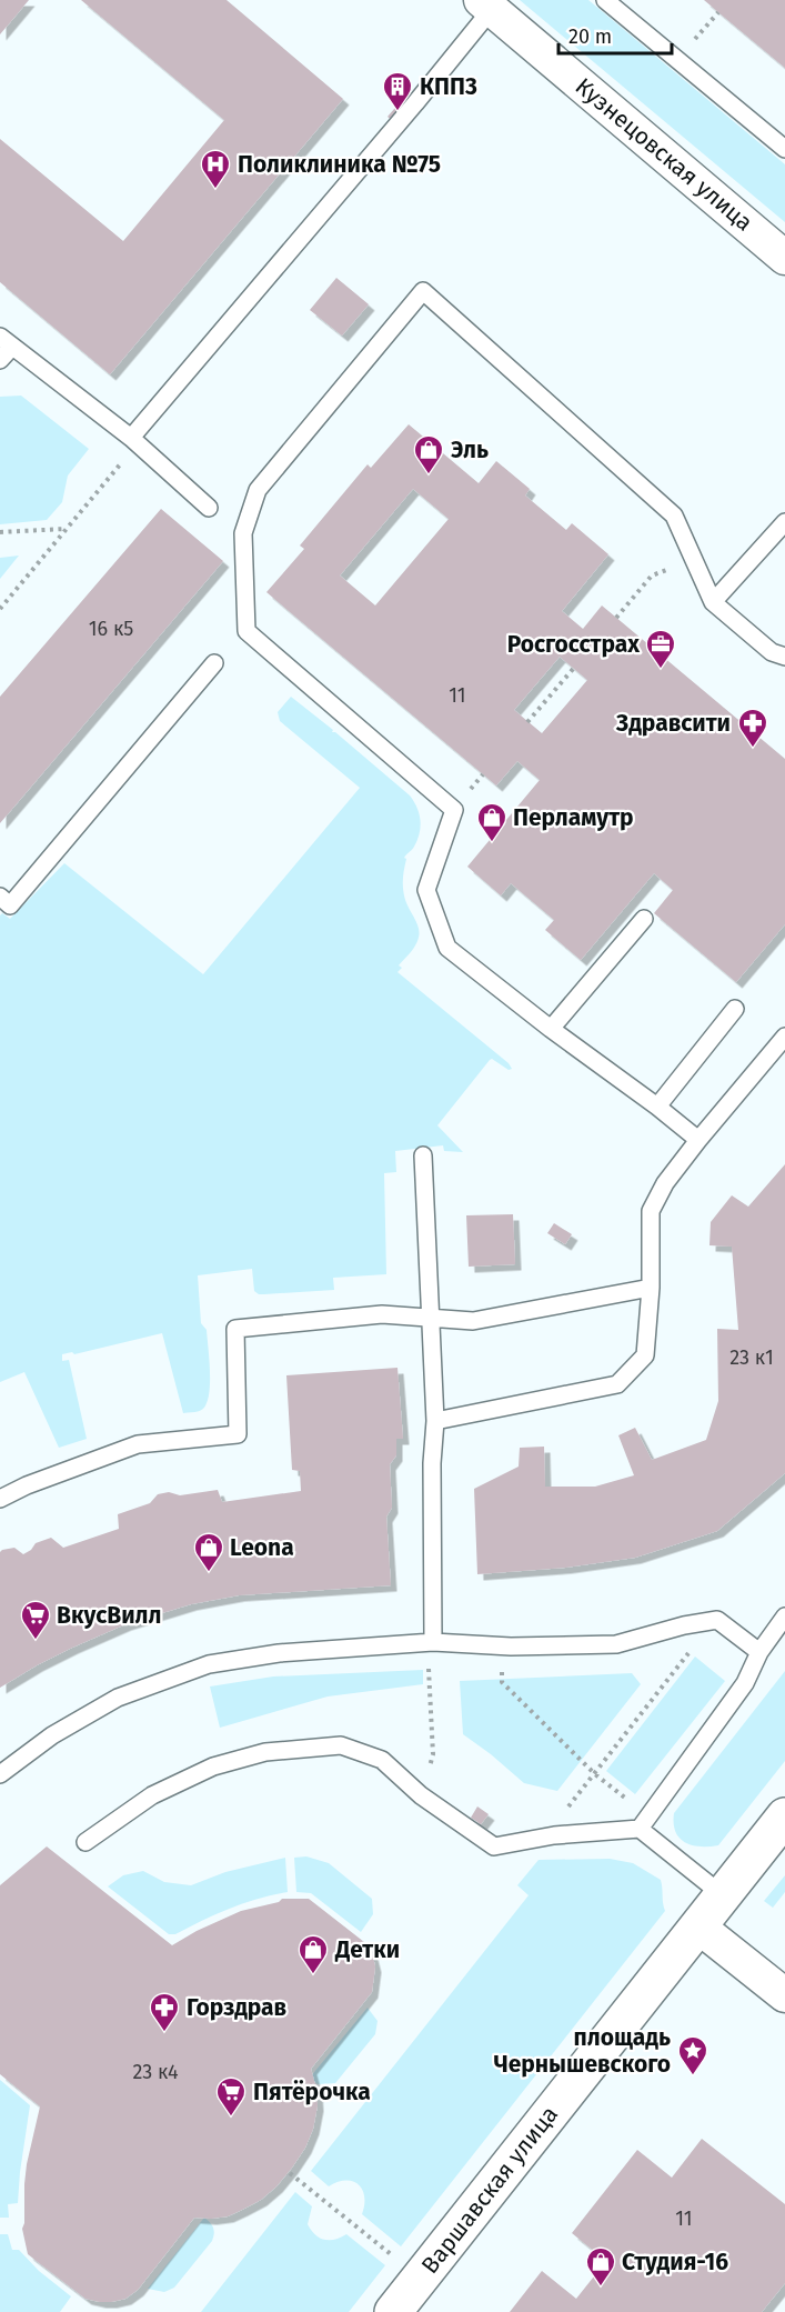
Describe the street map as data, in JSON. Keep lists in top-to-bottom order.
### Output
{
  "streets": {
    "street": ["Кузнецовская улица", "Варшавская улица"]
  },
  "places": {
    "building": ["КПП3"],
    "hospital": ["Поликлиника №75"],
    "shop": [
      "Эль",
      "Перламутр",
      "Leona",
      "Детки",
      "Студия-16"
    ],
    "office": ["Росгосстрах"],
    "pharmacy": ["Здравсити", "Горздрав"],
    "supermarket": ["ВкусВилл", "Пятёрочка"],
    "place": ["площадь Чернышевского"]
  },
  "house_numbers": [
    "16 к5",
    "11",
    "23 к1",
    "23 к4",
    "11"
  ],
  "scale_bar": "20 m"
}
